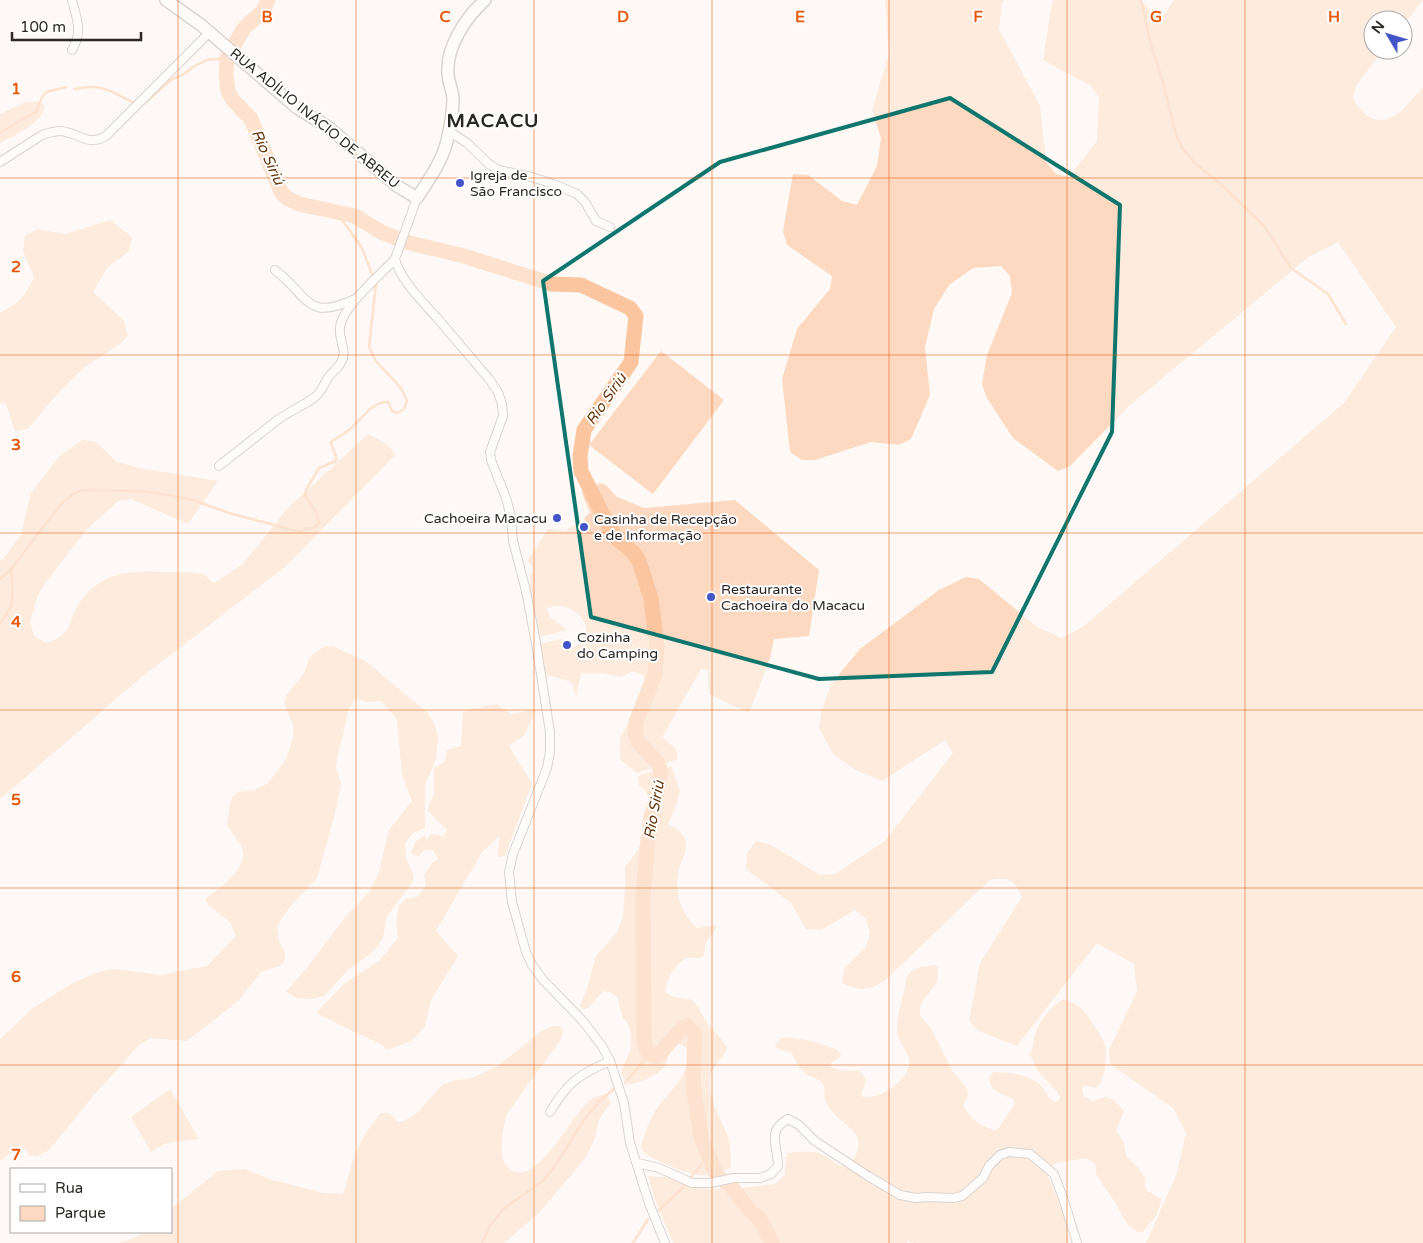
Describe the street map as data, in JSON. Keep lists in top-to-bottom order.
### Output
{
  "streets": {
    "street": ["RUA ADÍLIO INÁCIO DE ABREU"]
  },
  "districts": ["MACACU"],
  "water": ["Rio Siriú"],
  "places": [
    "Igreja de São Francisco",
    "Cachoeira Macacu",
    "Casinha de Recepção e de Informação",
    "Restaurante Cachoeira do Macacu",
    "Cozinha do Camping"
  ],
  "legend": ["Rua", "Parque"],
  "scale_bar": "100 m",
  "north": "top left",
  "grid": {
    "columns": [
      "B",
      "C",
      "D",
      "E",
      "F",
      "G",
      "H"
    ],
    "rows": [
      "1",
      "2",
      "3",
      "4",
      "5",
      "6",
      "7"
    ]
  }
}
